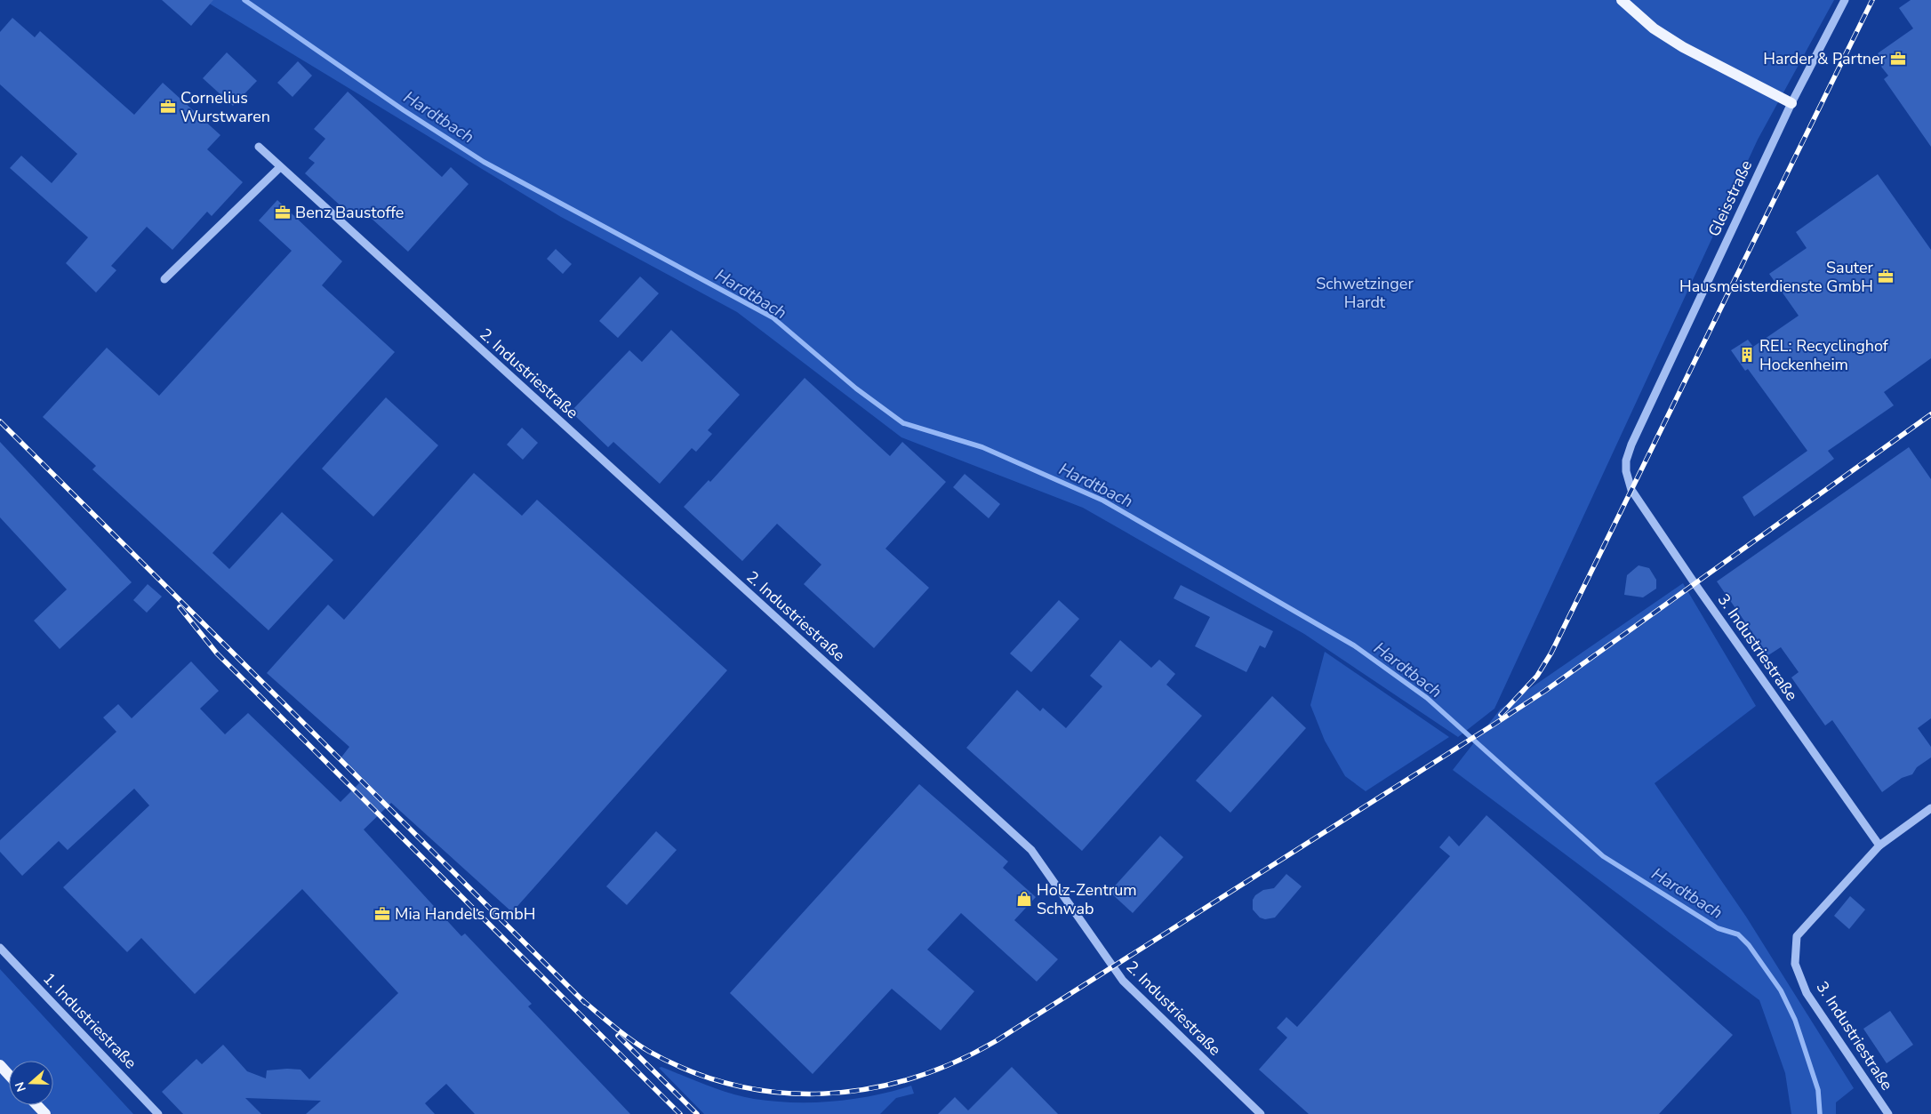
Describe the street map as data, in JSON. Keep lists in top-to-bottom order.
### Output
{
  "streets": {
    "street": [
      "Gleisstraße",
      "2. Industriestraße",
      "3. Industriestraße",
      "1. Industriestraße"
    ]
  },
  "crossings": [
    ["Gleisstraße", "3. Industriestraße"]
  ],
  "water": ["Hardtbach"],
  "parks": ["Schwetzinger Hardt"],
  "places": {
    "office": [
      "Harder & Partner",
      "Cornelius Wurstwaren",
      "Benz Baustoffe",
      "Sauter Hausmeisterdienste GmbH",
      "Mia Handels GmbH"
    ],
    "building": ["REL: Recyclinghof Hockenheim"],
    "shop": ["Holz-Zentrum Schwab"]
  },
  "north": "left"
}
